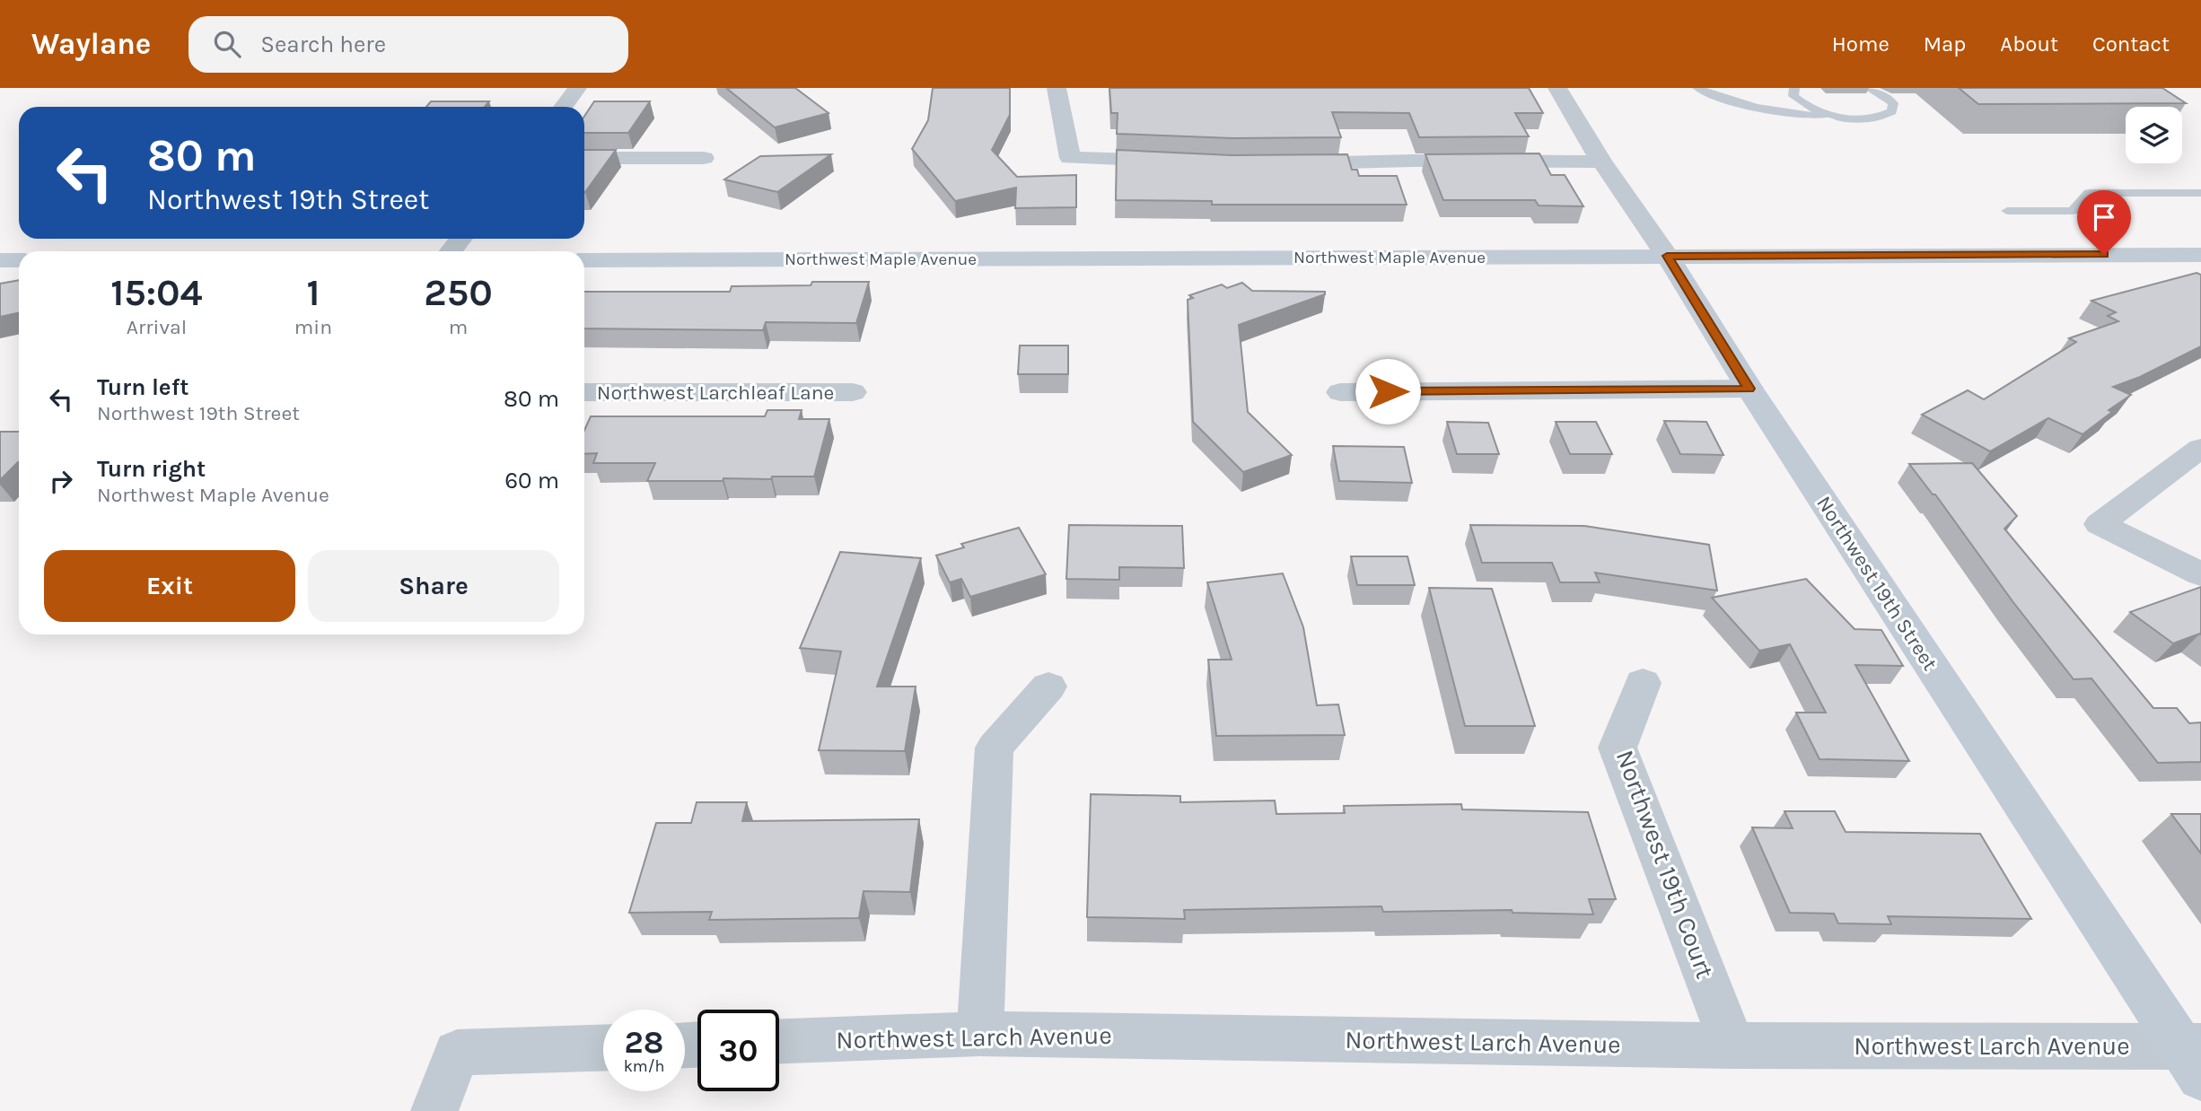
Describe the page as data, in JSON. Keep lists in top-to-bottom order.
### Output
{
  "streets": {
    "main road": ["Northwest Maple Avenue", "Northwest 19th Street"],
    "street": ["Northwest Larchleaf Lane", "Northwest 19th Court", "Northwest Larch Avenue"]
  },
  "crossings": [
    ["Northwest Maple Avenue", "Northwest 19th Street"],
    ["Northwest 19th Street", "Northwest Larch Avenue"],
    ["Northwest 19th Court", "Northwest Larch Avenue"]
  ],
  "page": {
    "header": "Waylane",
    "search": "Search here",
    "nav": [
      "Home",
      "Map",
      "About",
      "Contact"
    ],
    "turn": ["80 m", "Northwest 19th Street"],
    "eta": [
      "15:04",
      "Arrival",
      "1",
      "min",
      "250",
      "m"
    ],
    "list": [
      {
        "name": "Turn left",
        "note": "Northwest 19th Street",
        "value": "80 m"
      },
      {
        "name": "Turn right",
        "note": "Northwest Maple Avenue",
        "value": "60 m"
      }
    ],
    "buttons": ["Exit", "Share"],
    "speed": "28 km/h",
    "limit": "30"
  }
}
